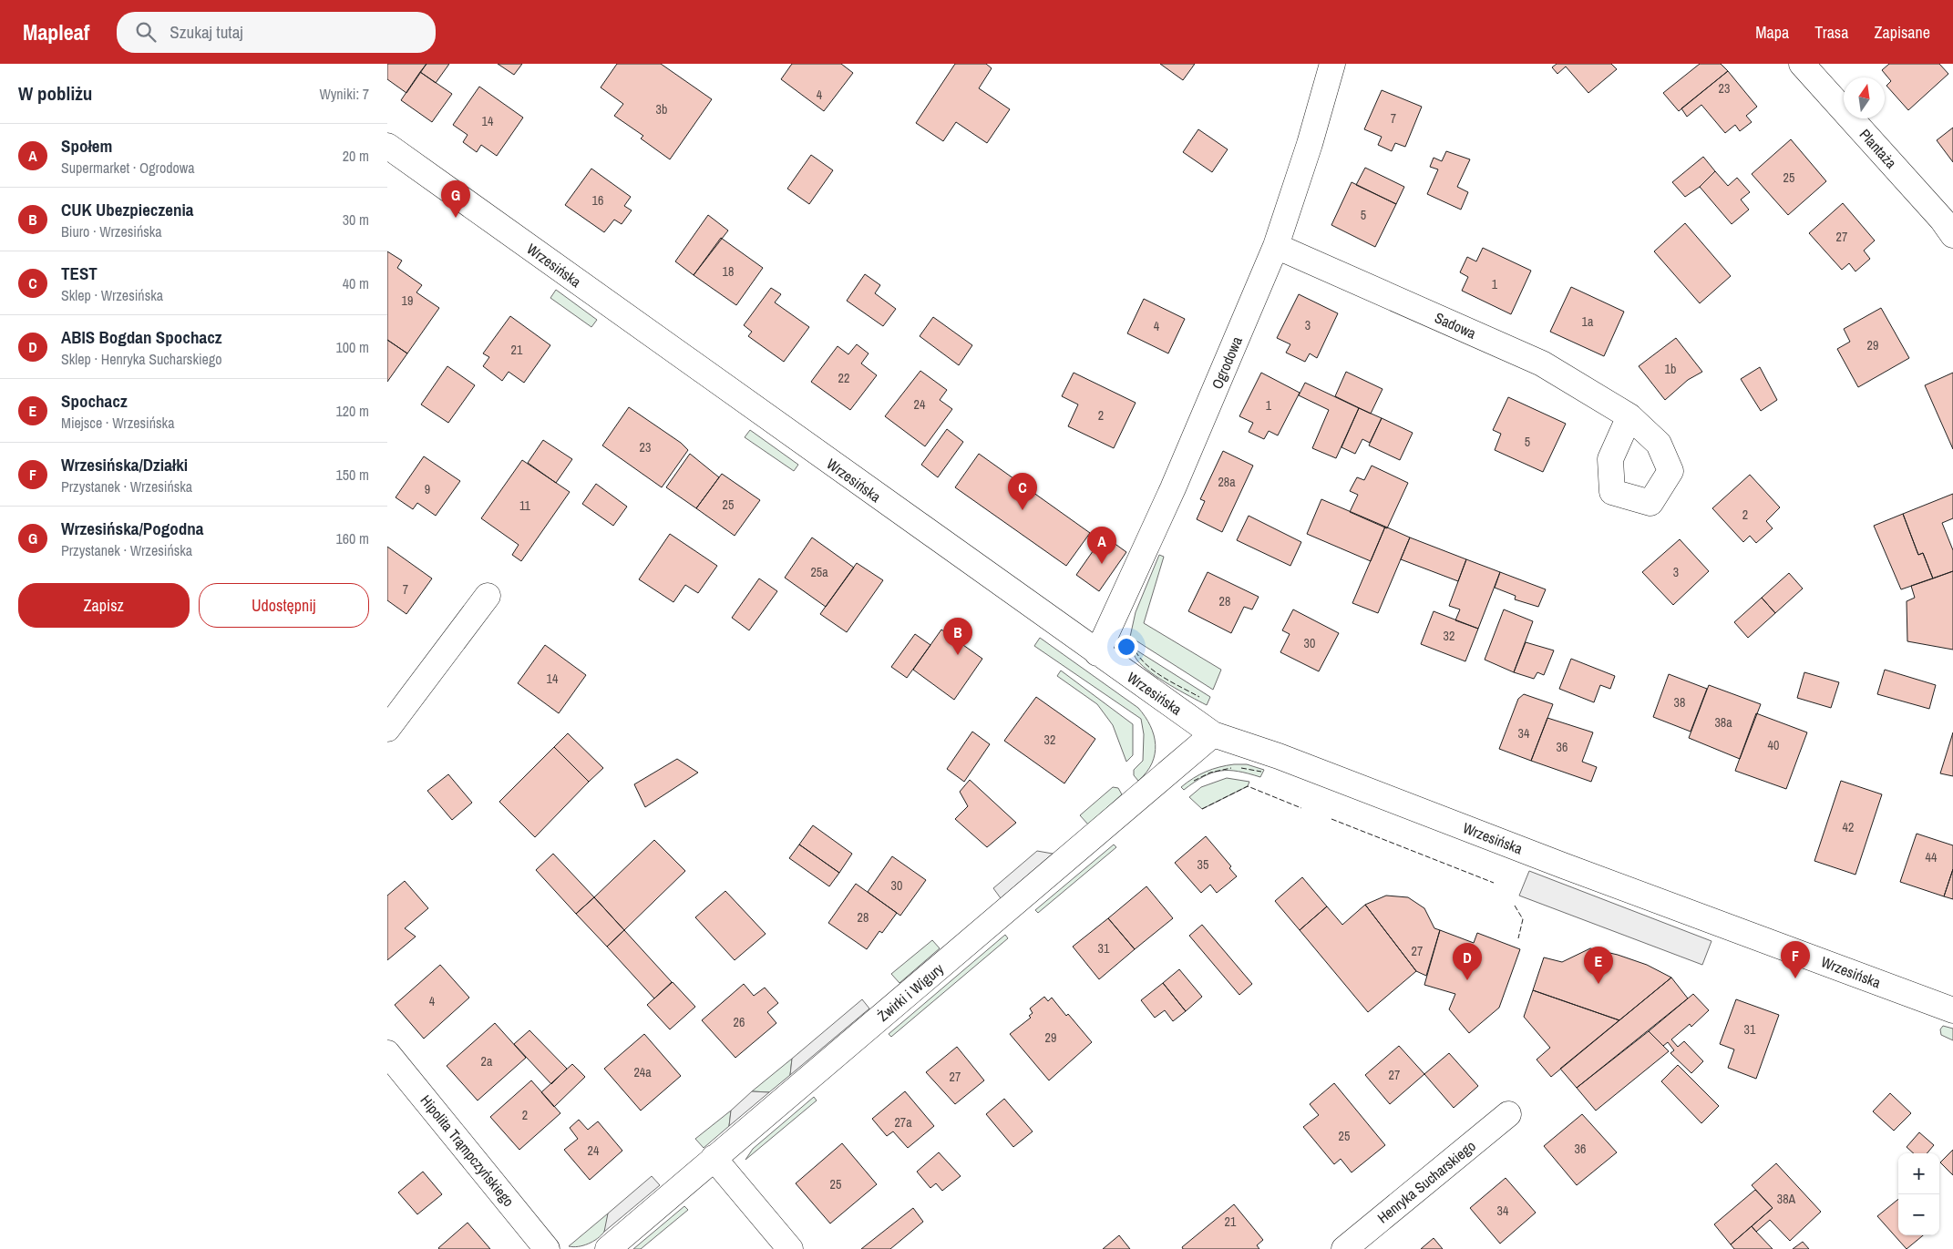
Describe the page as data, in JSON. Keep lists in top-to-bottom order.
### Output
{
  "streets": {
    "street": [
      "Plantaża",
      "Wrzesińska",
      "Sadowa",
      "Ogrodowa",
      "Żwirki i Wigury",
      "Hipolita Trąmpczyńskiego",
      "Henryka Sucharskiego"
    ]
  },
  "crossings": [
    ["Wrzesińska", "Ogrodowa"],
    ["Wrzesińska", "Żwirki i Wigury"],
    ["Sadowa", "Ogrodowa"]
  ],
  "house_numbers": [
    "23",
    "4",
    "3b",
    "7",
    "14",
    "25",
    "16",
    "5",
    "27",
    "18",
    "1",
    "19",
    "1a",
    "3",
    "4",
    "29",
    "21",
    "1b",
    "22",
    "24",
    "1",
    "2",
    "5",
    "23",
    "28a",
    "9",
    "25",
    "11",
    "2",
    "25a",
    "3",
    "7",
    "28",
    "32",
    "30",
    "14",
    "38",
    "38a",
    "34",
    "32",
    "40",
    "36",
    "42",
    "44",
    "35",
    "30",
    "28",
    "31",
    "27",
    "4",
    "26",
    "31",
    "29",
    "2a",
    "24a",
    "27",
    "27",
    "2",
    "27a",
    "25",
    "36",
    "24",
    "25",
    "38A",
    "34",
    "21"
  ],
  "north": "top",
  "page": {
    "header": "Mapleaf",
    "search": "Szukaj tutaj",
    "nav": ["Mapa", "Trasa", "Zapisane"],
    "heading": ["W pobliżu", "Wyniki: 7"],
    "list": [
      {
        "mark": "A",
        "name": "Społem",
        "note": "Supermarket · Ogrodowa",
        "value": "20 m"
      },
      {
        "mark": "B",
        "name": "CUK Ubezpieczenia",
        "note": "Biuro · Wrzesińska",
        "value": "30 m"
      },
      {
        "mark": "C",
        "name": "TEST",
        "note": "Sklep · Wrzesińska",
        "value": "40 m"
      },
      {
        "mark": "D",
        "name": "ABIS Bogdan Spochacz",
        "note": "Sklep · Henryka Sucharskiego",
        "value": "100 m"
      },
      {
        "mark": "E",
        "name": "Spochacz",
        "note": "Miejsce · Wrzesińska",
        "value": "120 m"
      },
      {
        "mark": "F",
        "name": "Wrzesińska/Działki",
        "note": "Przystanek · Wrzesińska",
        "value": "150 m"
      },
      {
        "mark": "G",
        "name": "Wrzesińska/Pogodna",
        "note": "Przystanek · Wrzesińska",
        "value": "160 m"
      }
    ],
    "pins": [
      "G",
      "C",
      "A",
      "B",
      "F",
      "D",
      "E"
    ],
    "buttons": ["Zapisz", "Udostępnij"],
    "map_buttons": ["+", "−"]
  }
}
